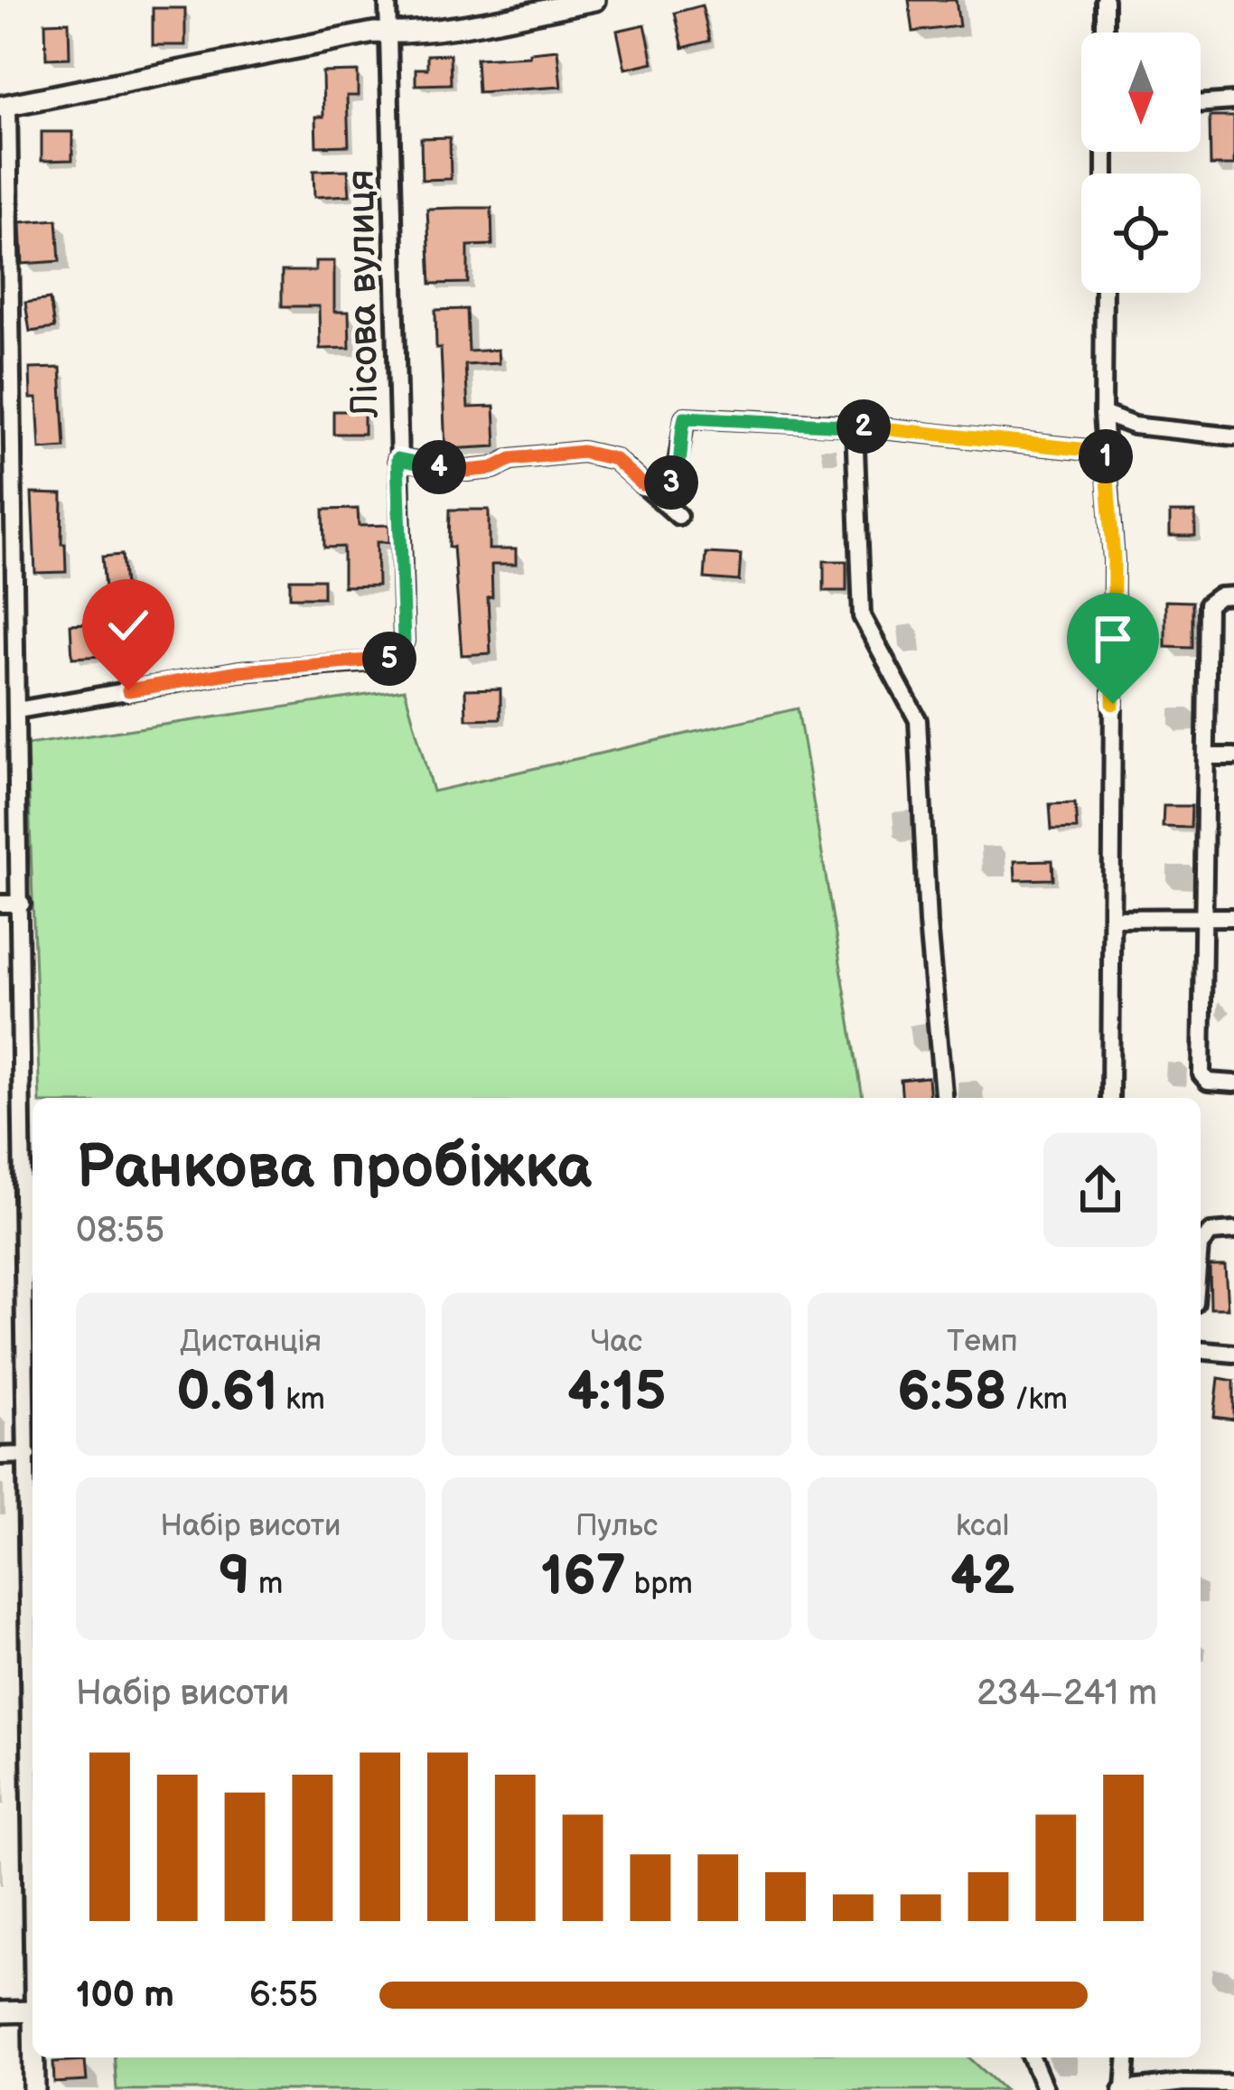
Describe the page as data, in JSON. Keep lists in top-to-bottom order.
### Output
{
  "streets": {
    "street": ["Лісова вулиця"]
  },
  "north": "bottom",
  "page": {
    "pins": [
      "2",
      "1",
      "4",
      "3",
      "5"
    ],
    "heading": ["Ранкова пробіжка", "08:55"],
    "stats": [
      ["Дистанція", "0.61 km"],
      ["Час", "4:15"],
      ["Темп", "6:58 /km"],
      ["Набір висоти", "9 m"],
      ["Пульс", "167 bpm"],
      ["kcal", "42"]
    ],
    "chart": ["Набір висоти", "234–241 m"],
    "list": [
      {
        "name": "100 m",
        "note": "6:55"
      }
    ]
  }
}
